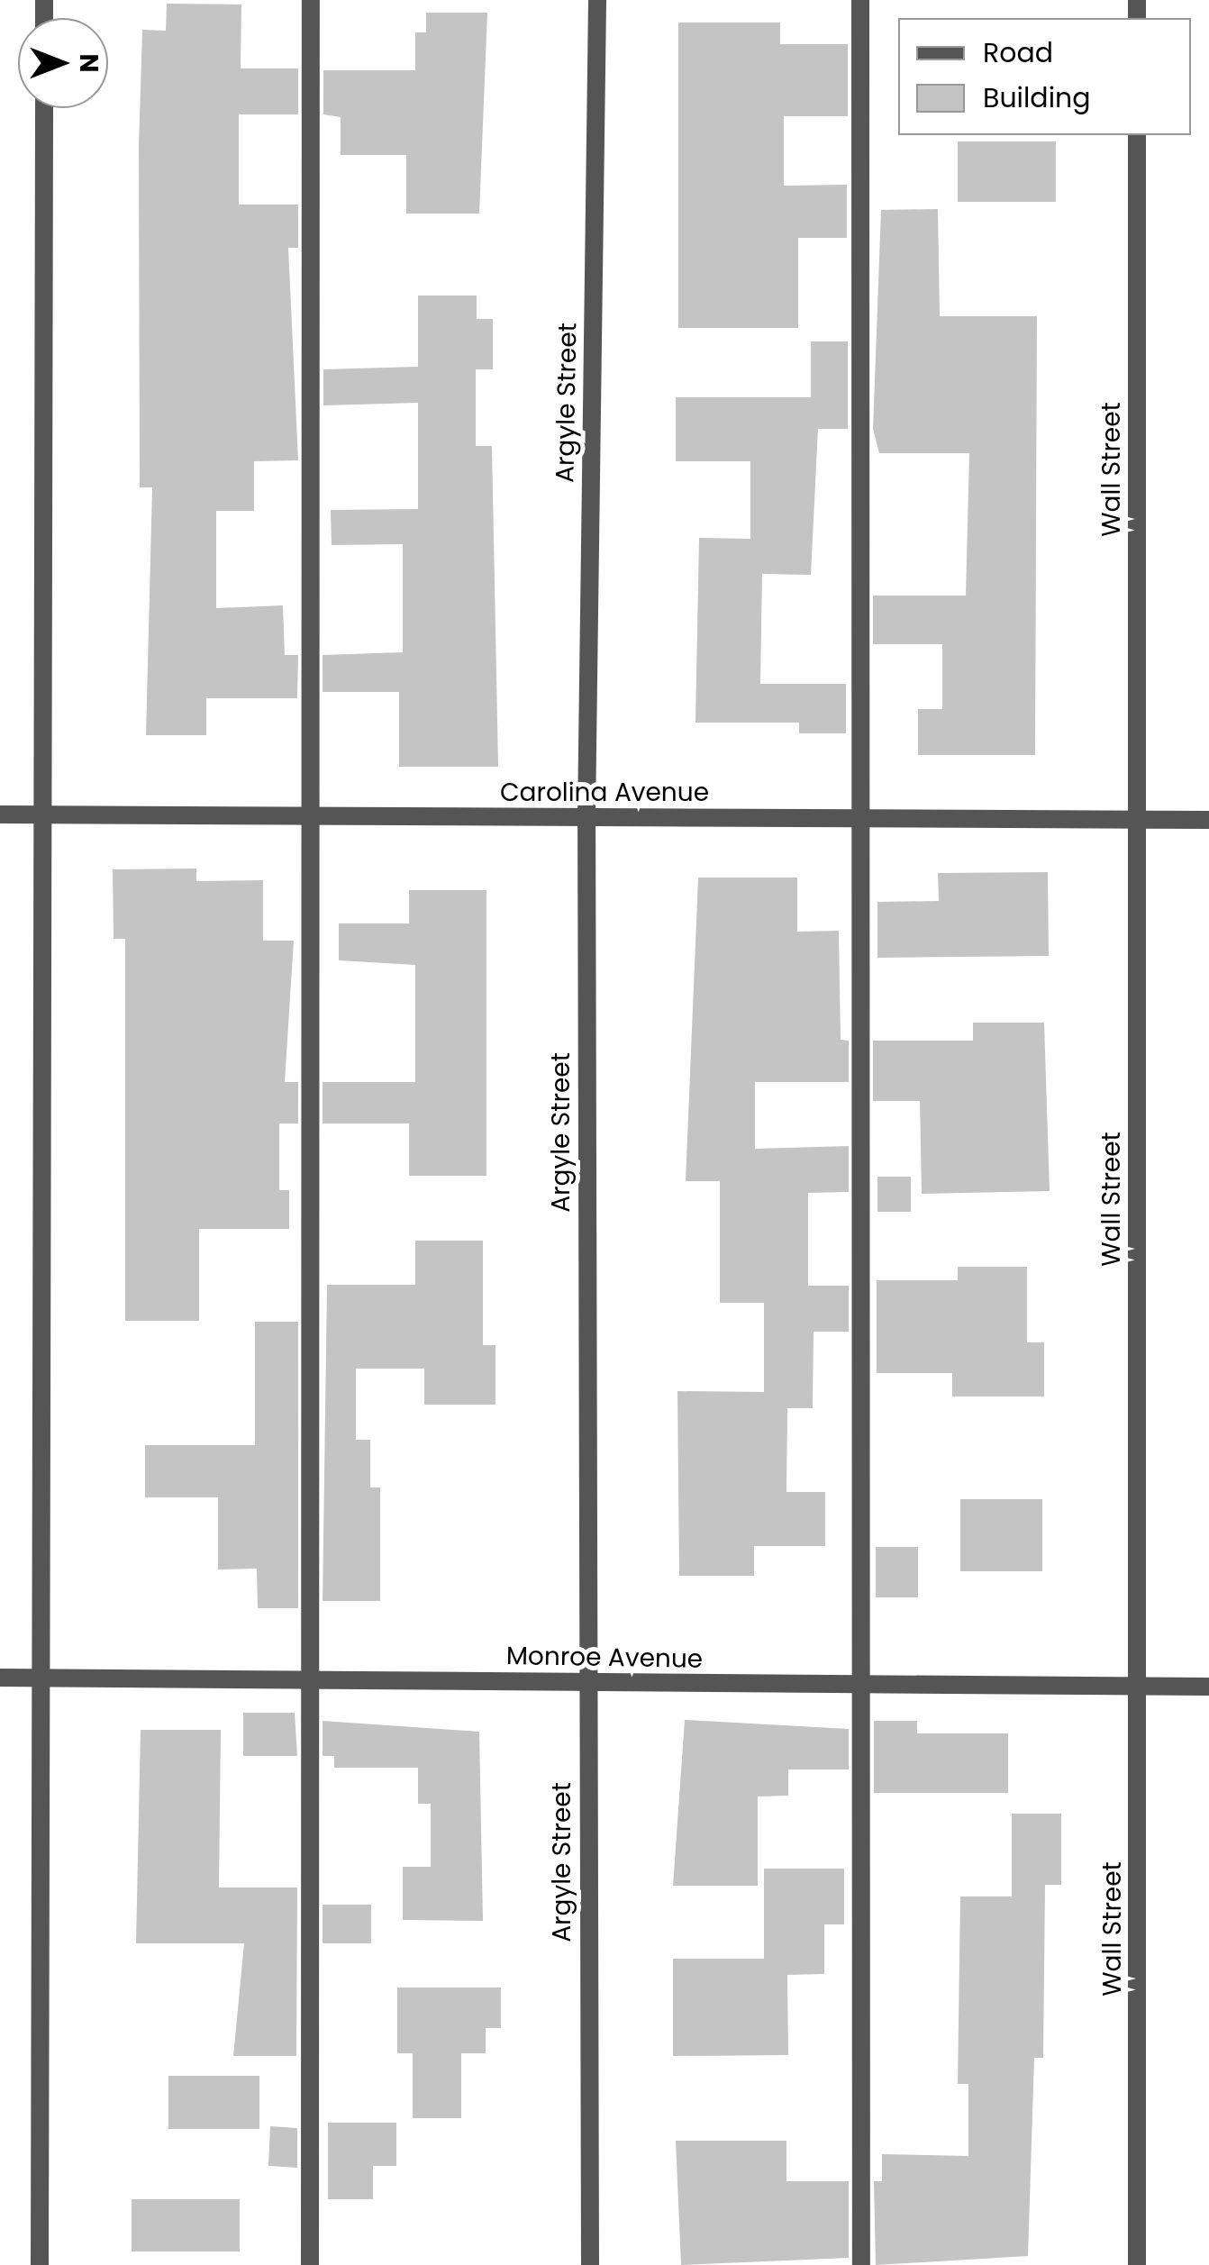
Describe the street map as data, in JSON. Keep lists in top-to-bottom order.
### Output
{
  "streets": {
    "street": [
      "Argyle Street",
      "Wall Street",
      "Carolina Avenue",
      "Monroe Avenue"
    ]
  },
  "crossings": [
    ["Argyle Street", "Carolina Avenue"],
    ["Argyle Street", "Monroe Avenue"],
    ["Wall Street", "Carolina Avenue"],
    ["Wall Street", "Monroe Avenue"]
  ],
  "legend": ["Road", "Building"],
  "north": "right"
}
